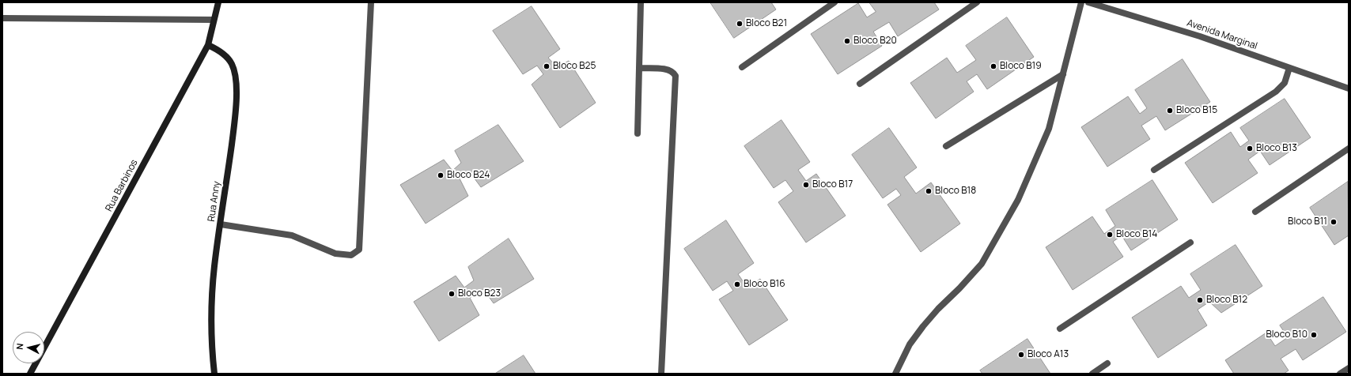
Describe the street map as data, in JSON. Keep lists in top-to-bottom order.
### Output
{
  "streets": {
    "street": ["Avenida Marginal", "Rua Barbinos", "Rua Anny"]
  },
  "crossings": [
    ["Rua Barbinos", "Rua Anny"]
  ],
  "places": [
    "Bloco B21",
    "Bloco B20",
    "Bloco B25",
    "Bloco B19",
    "Bloco B15",
    "Bloco B13",
    "Bloco B24",
    "Bloco B17",
    "Bloco B18",
    "Bloco B11",
    "Bloco B14",
    "Bloco B16",
    "Bloco B23",
    "Bloco B12",
    "Bloco B10",
    "Bloco A13"
  ],
  "north": "left"
}
